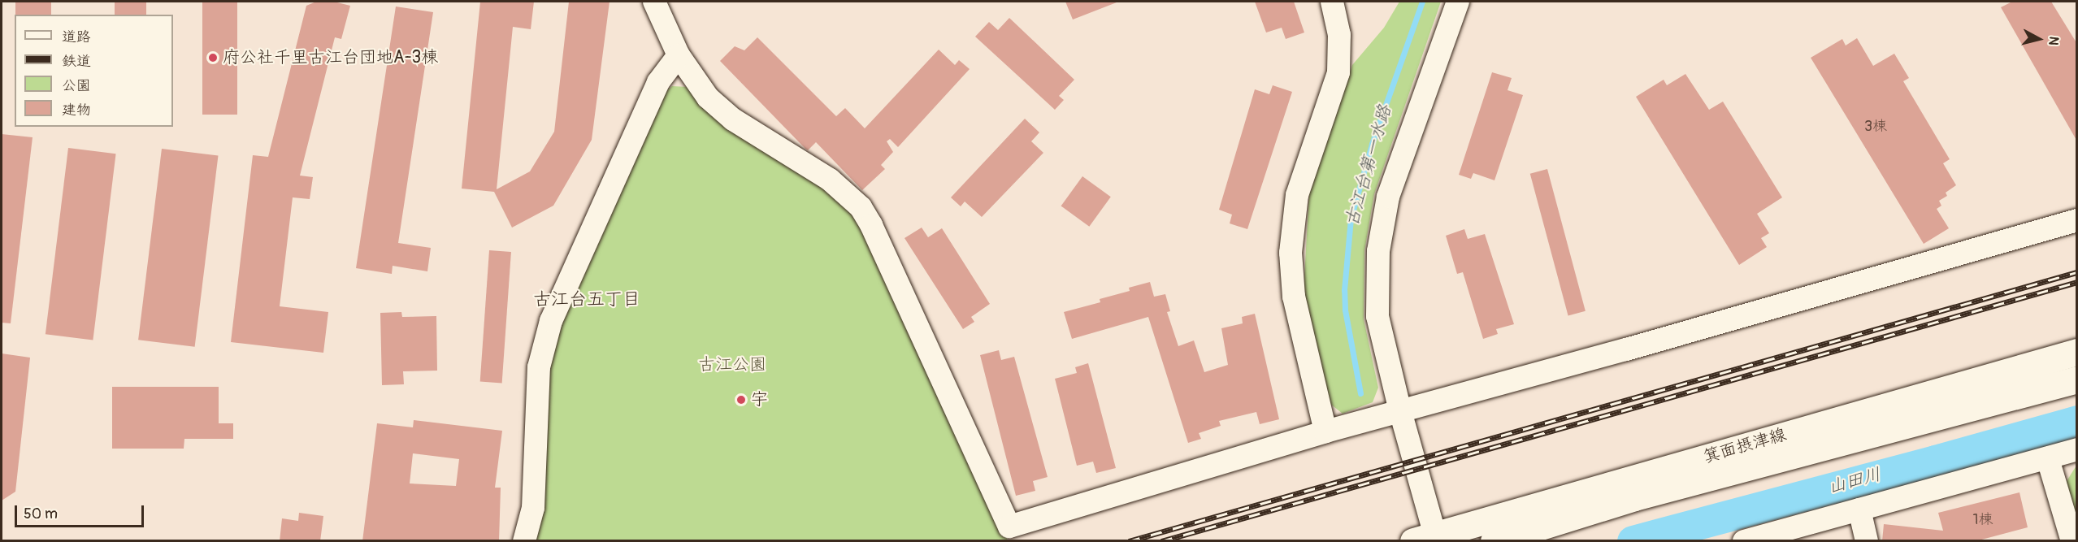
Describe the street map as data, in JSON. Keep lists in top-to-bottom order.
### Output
{
  "streets": {
    "main road": ["箕面摂津線"]
  },
  "districts": ["古江台五丁目"],
  "water": ["古江台第一水路", "山田川"],
  "parks": ["古江公園"],
  "places": ["府公社千里古江台団地A-3棟", "宇"],
  "house_numbers": ["3棟", "1棟"],
  "legend": [
    "道路",
    "鉄道",
    "公園",
    "建物"
  ],
  "scale_bar": "50 m",
  "north": "right"
}
